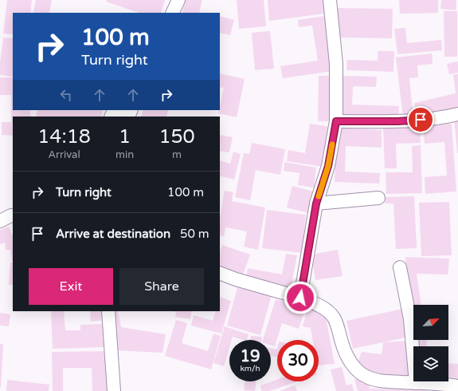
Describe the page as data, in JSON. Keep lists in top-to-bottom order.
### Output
{
  "north": "top right",
  "page": {
    "turn": ["100 m", "Turn right"],
    "eta": [
      "14:18",
      "Arrival",
      "1",
      "min",
      "150",
      "m"
    ],
    "list": [
      {
        "name": "Turn right",
        "value": "100 m"
      },
      {
        "name": "Arrive at destination",
        "value": "50 m"
      }
    ],
    "buttons": ["Exit", "Share"],
    "speed": "19 km/h",
    "limit": "30"
  }
}
